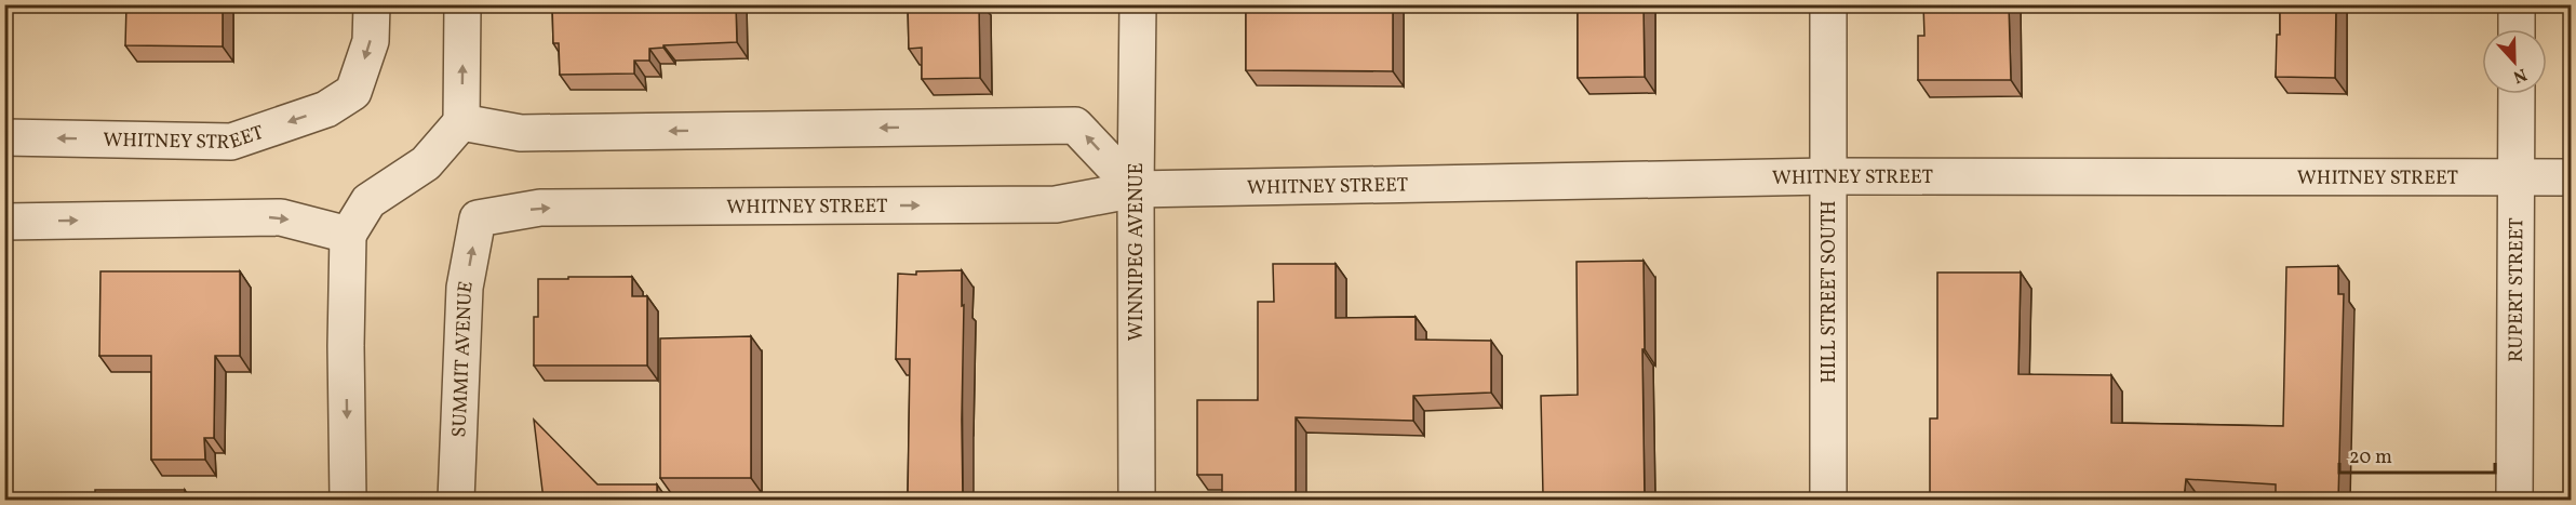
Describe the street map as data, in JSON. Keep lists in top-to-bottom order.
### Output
{
  "streets": {
    "street": [
      "WHITNEY STREET",
      "WINNIPEG AVENUE",
      "RUPERT STREET",
      "HILL STREET SOUTH",
      "SUMMIT AVENUE"
    ]
  },
  "crossings": [
    ["WHITNEY STREET", "WINNIPEG AVENUE"],
    ["WHITNEY STREET", "RUPERT STREET"],
    ["WHITNEY STREET", "HILL STREET SOUTH"],
    ["WHITNEY STREET", "SUMMIT AVENUE"]
  ],
  "scale_bar": "20 m",
  "north": "bottom"
}
